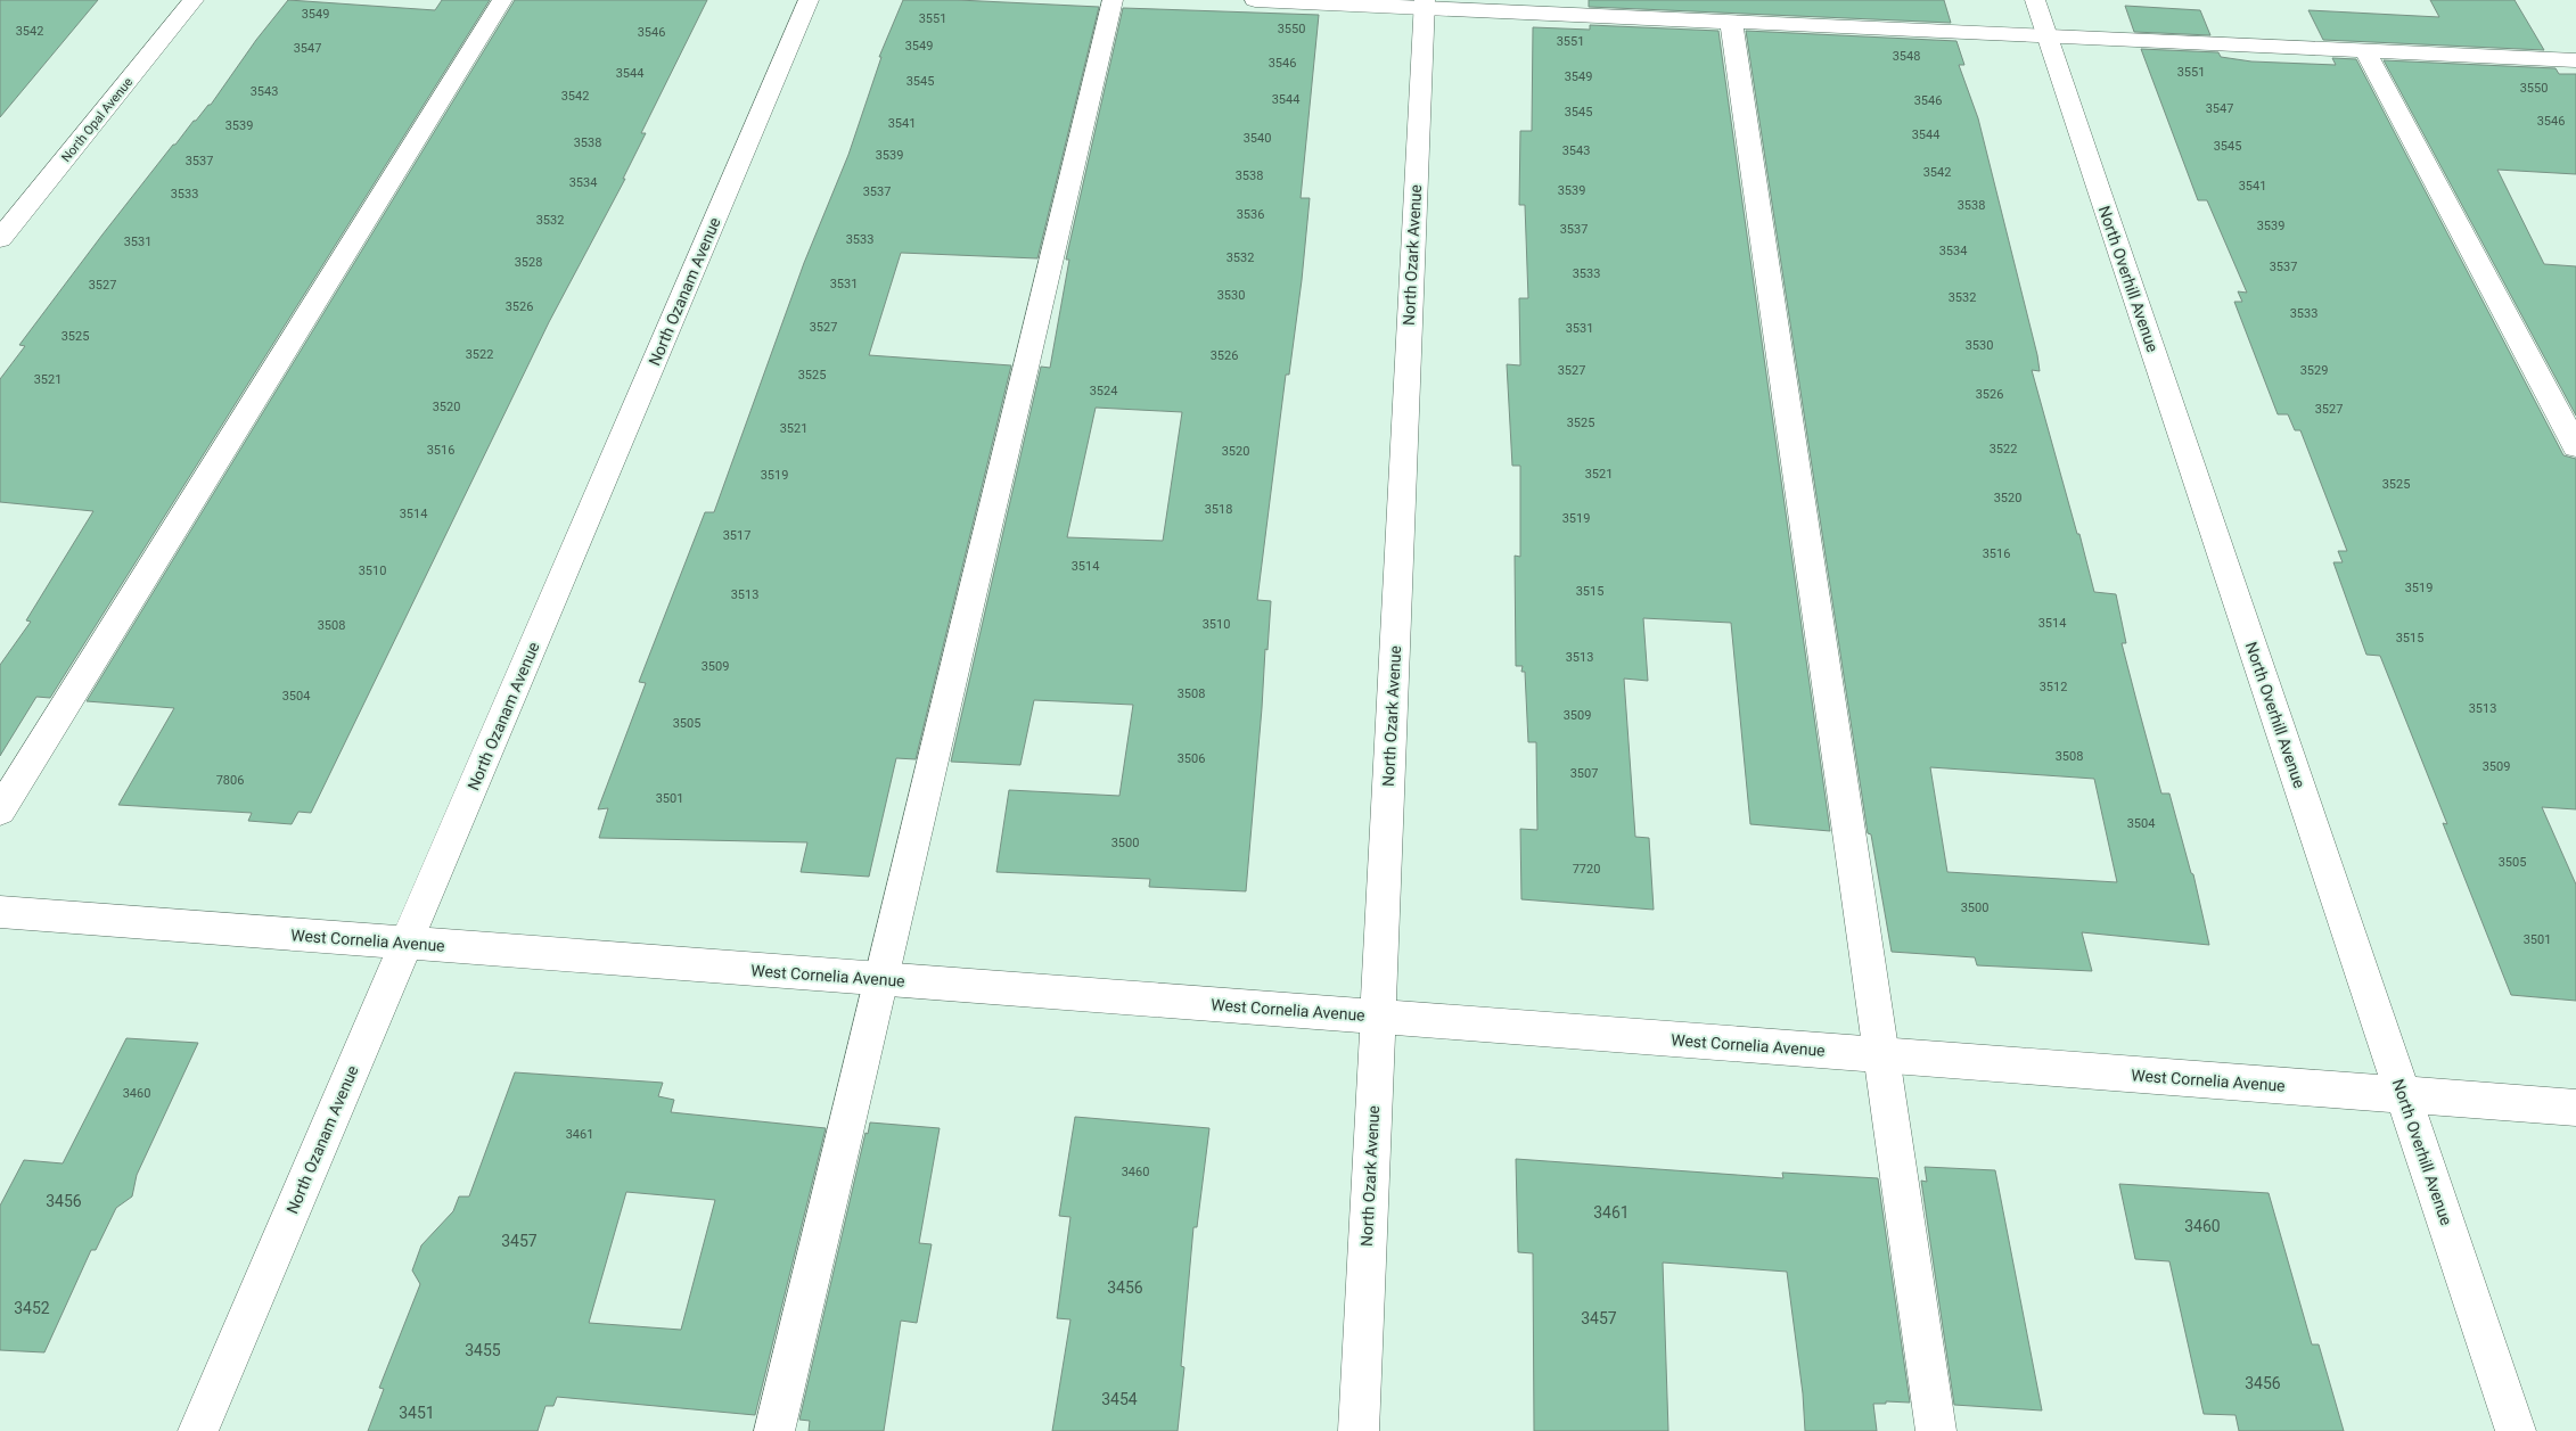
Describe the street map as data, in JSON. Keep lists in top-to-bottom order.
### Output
{
  "streets": {
    "street": [
      "North Opal Avenue",
      "North Ozark Avenue",
      "North Overhill Avenue",
      "North Ozanam Avenue",
      "West Cornelia Avenue"
    ]
  },
  "crossings": [
    ["North Ozark Avenue", "West Cornelia Avenue"],
    ["North Overhill Avenue", "West Cornelia Avenue"],
    ["North Ozanam Avenue", "West Cornelia Avenue"]
  ],
  "house_numbers": [
    "3549",
    "3551",
    "3550",
    "3542",
    "3546",
    "3551",
    "3549",
    "3547",
    "3548",
    "3546",
    "3551",
    "3544",
    "3549",
    "3545",
    "3550",
    "3543",
    "3542",
    "3544",
    "3546",
    "3547",
    "3545",
    "3546",
    "3541",
    "3539",
    "3544",
    "3540",
    "3538",
    "3545",
    "3543",
    "3539",
    "3537",
    "3542",
    "3538",
    "3534",
    "3541",
    "3539",
    "3537",
    "3533",
    "3538",
    "3536",
    "3532",
    "3539",
    "3537",
    "3533",
    "3531",
    "3534",
    "3532",
    "3528",
    "3537",
    "3533",
    "3531",
    "3527",
    "3530",
    "3532",
    "3526",
    "3533",
    "3527",
    "3531",
    "3525",
    "3530",
    "3522",
    "3526",
    "3527",
    "3529",
    "3525",
    "3521",
    "3524",
    "3526",
    "3520",
    "3527",
    "3525",
    "3521",
    "3522",
    "3516",
    "3520",
    "3521",
    "3519",
    "3525",
    "3520",
    "3518",
    "3514",
    "3519",
    "3517",
    "3516",
    "3514",
    "3510",
    "3519",
    "3515",
    "3513",
    "3514",
    "3510",
    "3508",
    "3515",
    "3513",
    "3509",
    "3512",
    "3508",
    "3504",
    "3513",
    "3509",
    "3505",
    "3508",
    "3506",
    "3509",
    "3507",
    "7806",
    "3501",
    "3504",
    "3500",
    "3505",
    "7720",
    "3500",
    "3501",
    "3460",
    "3461",
    "3460",
    "3456",
    "3461",
    "3460",
    "3457",
    "3456",
    "3452",
    "3457",
    "3455",
    "3456",
    "3454",
    "3451"
  ]
}
